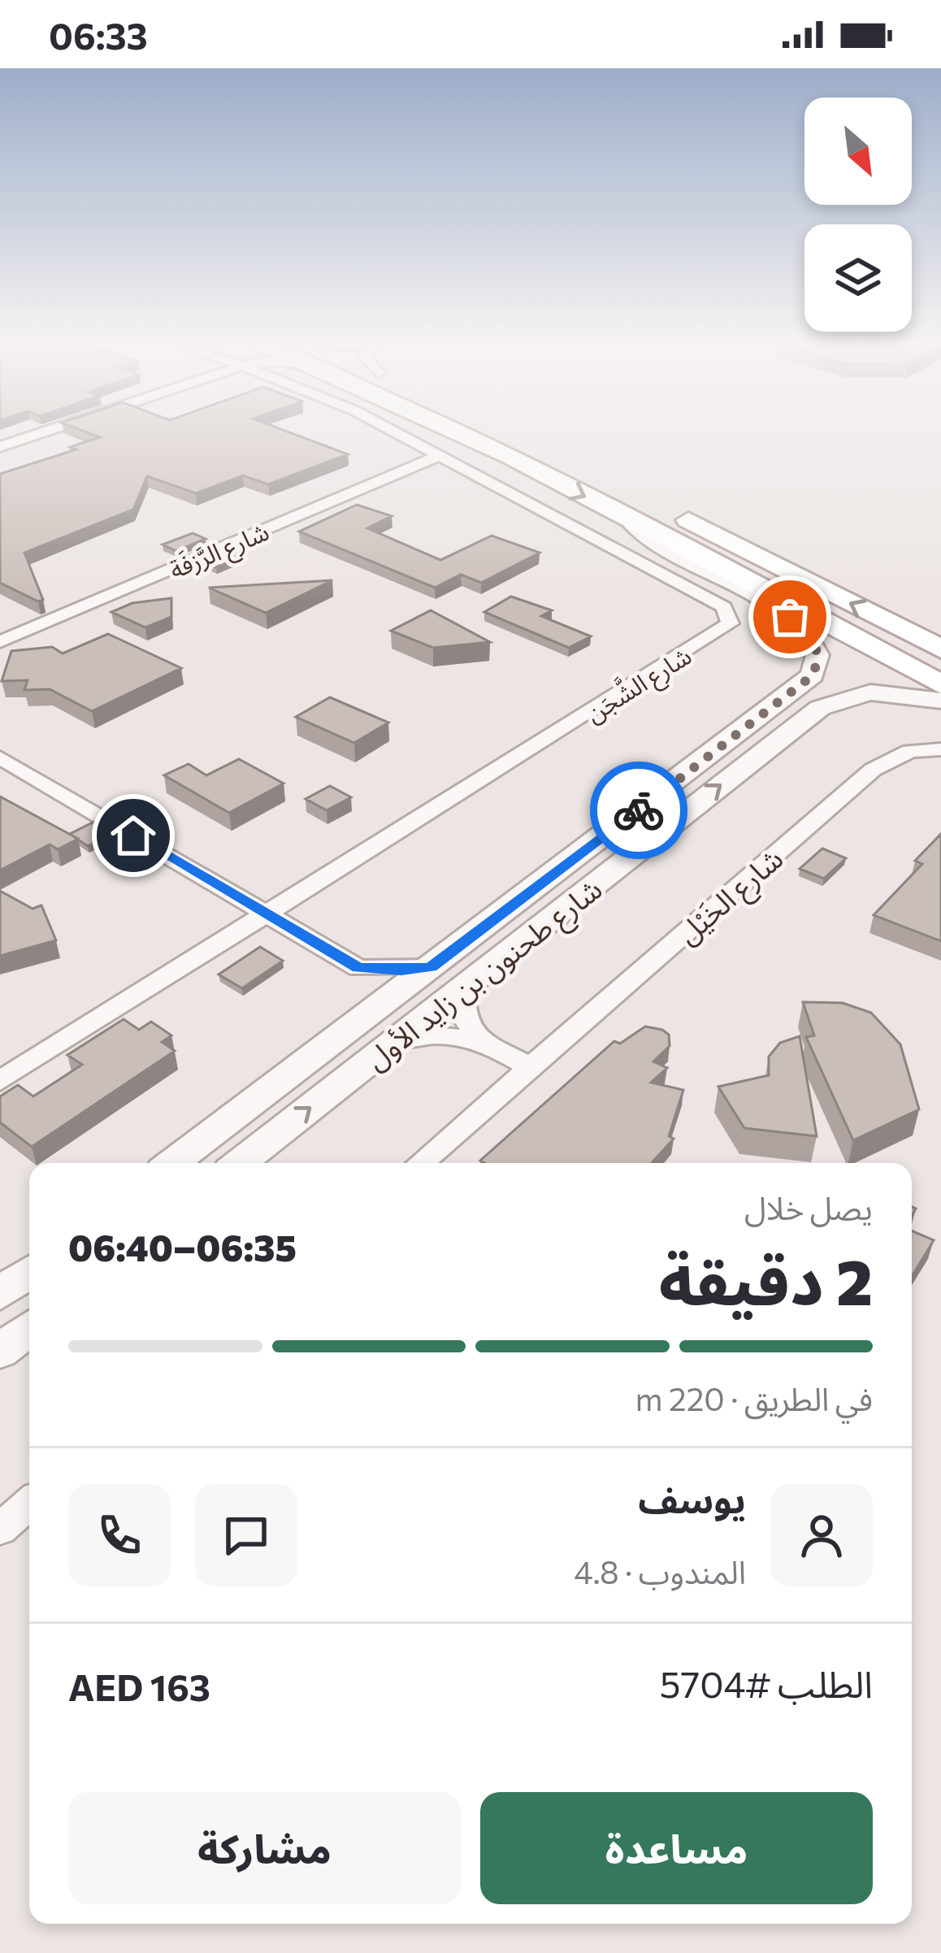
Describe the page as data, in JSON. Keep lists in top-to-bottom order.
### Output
{
  "streets": {
    "street": [
      "شارع الرَّزفَة",
      "شارع الشَّجَن",
      "شارع الخَيْل",
      "شارع طحنون بن زايد الأول"
    ]
  },
  "crossings": [
    ["شارع الرَّزفَة", "شارع الشَّجَن"]
  ],
  "one_way": ["شارع طحنون بن زايد الأول"],
  "north": "bottom right",
  "page": {
    "status": "06:33",
    "heading": ["2 دقيقة", "يصل خلال", "06:35–06:40"],
    "panel": [
      "يوسف",
      "المندوب · 4.8",
      "الطلب #5704",
      "AED 163"
    ],
    "bar": "في الطريق · 220 m",
    "buttons": ["مساعدة", "مشاركة"]
  }
}
